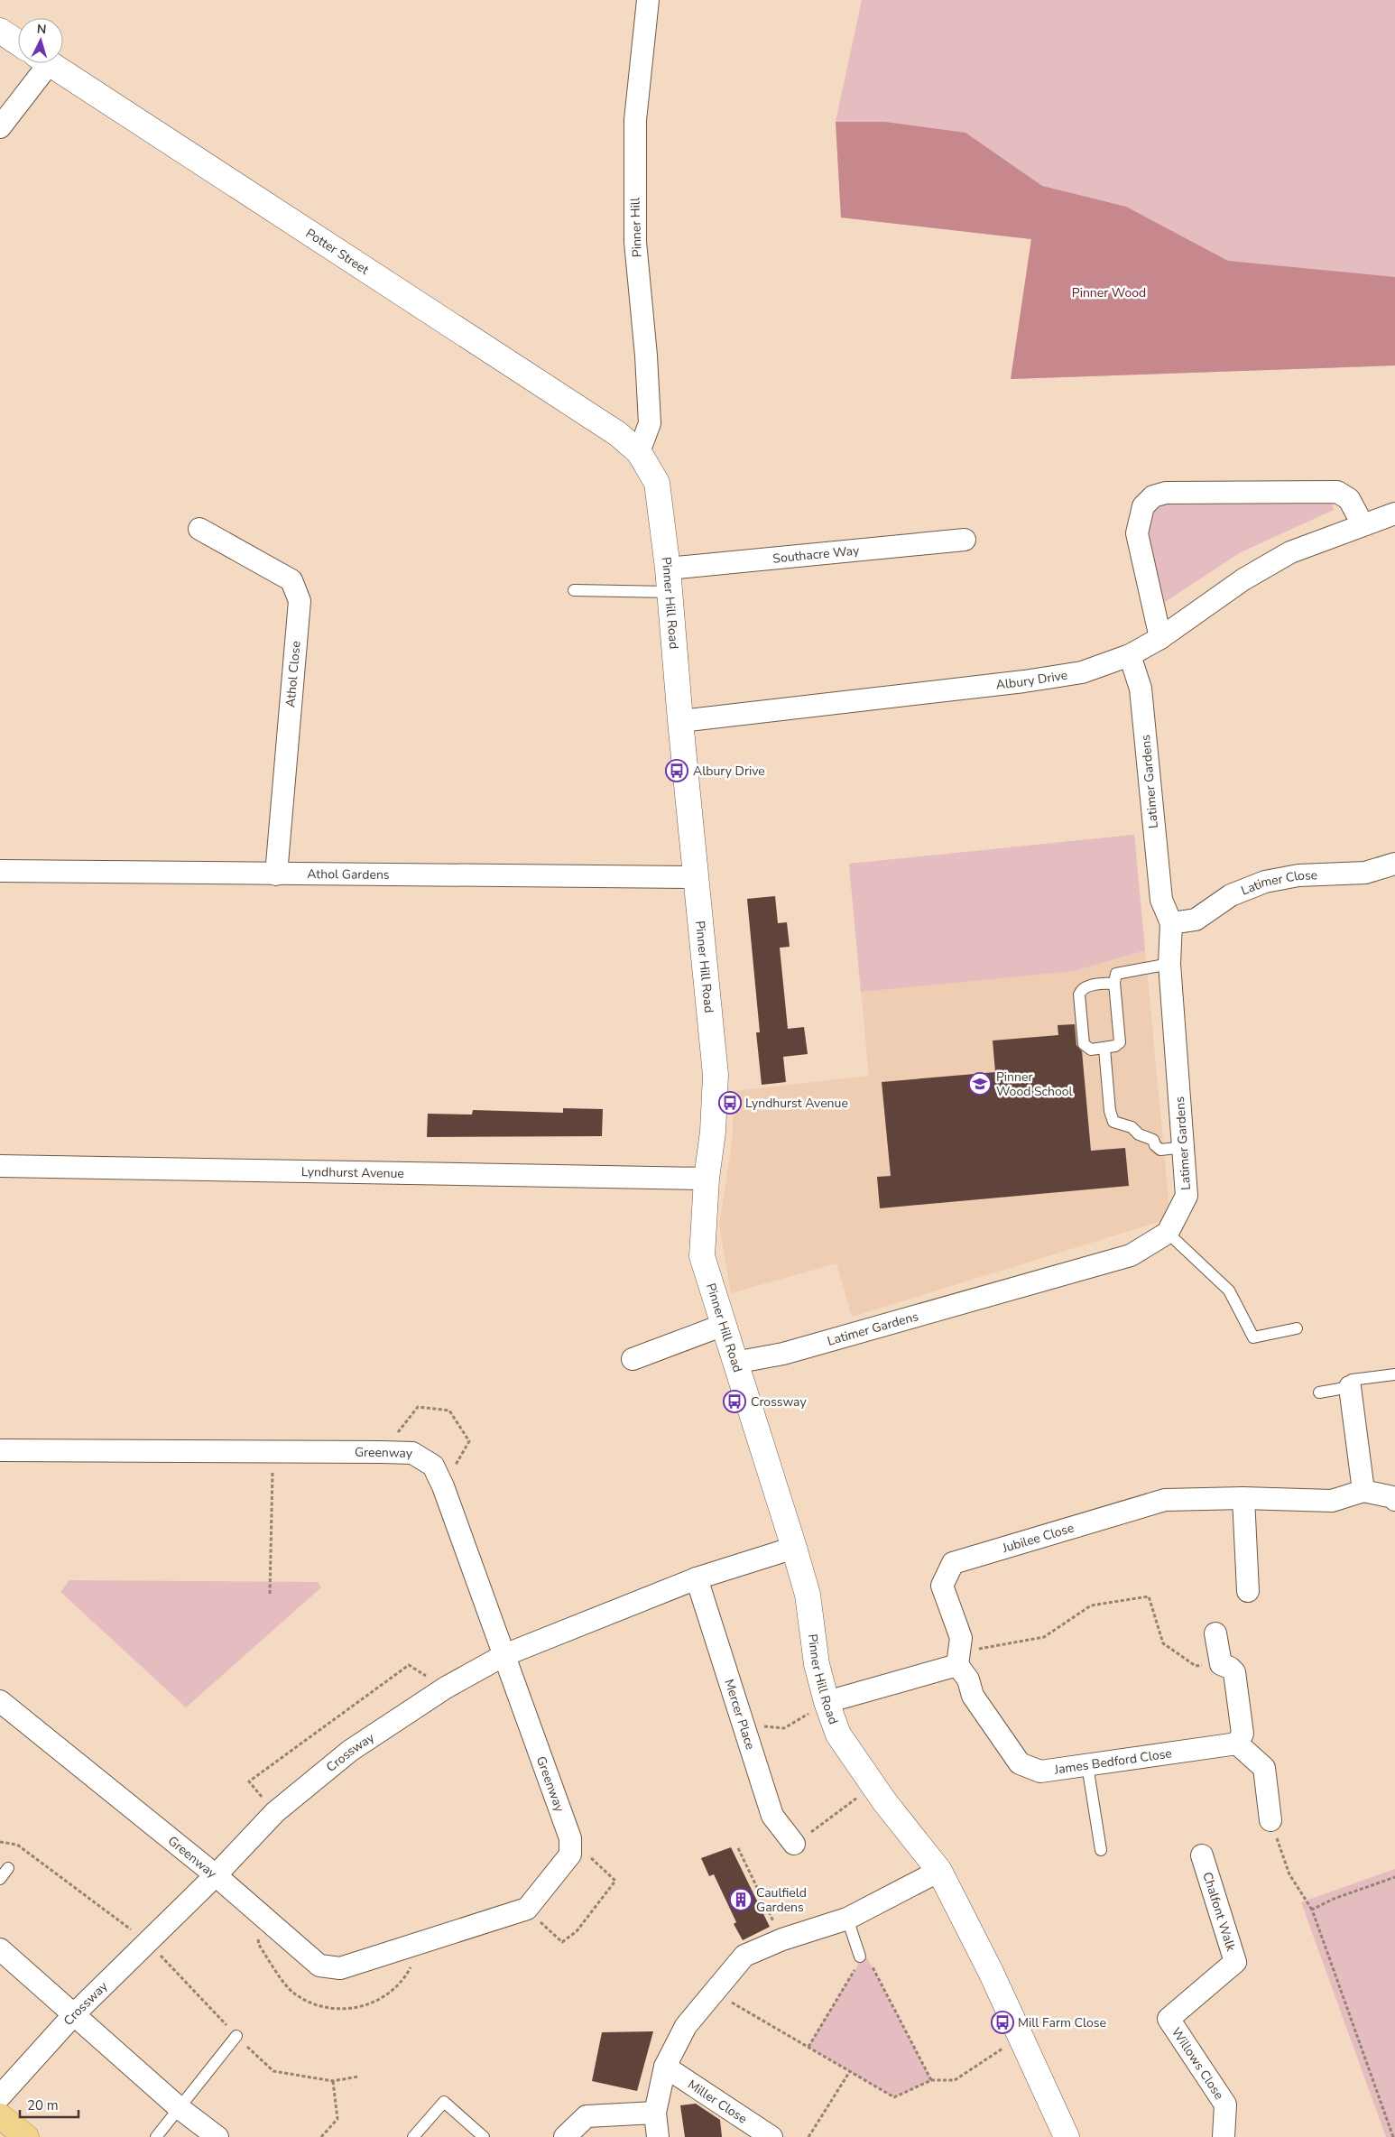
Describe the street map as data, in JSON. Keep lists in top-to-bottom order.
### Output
{
  "streets": {
    "street": [
      "Pinner Hill",
      "Potter Street",
      "Southacre Way",
      "Pinner Hill Road",
      "Athol Close",
      "Albury Drive",
      "Latimer Gardens",
      "Athol Gardens",
      "Latimer Close",
      "Lyndhurst Avenue",
      "Greenway",
      "Jubilee Close",
      "Mercer Place",
      "Crossway",
      "James Bedford Close",
      "Chalfont Walk",
      "Willows Close",
      "Miller Close"
    ]
  },
  "crossings": [
    ["Pinner Hill", "Potter Street"],
    ["Pinner Hill", "Pinner Hill Road"],
    ["Potter Street", "Pinner Hill Road"],
    ["Southacre Way", "Pinner Hill Road"],
    ["Pinner Hill Road", "Albury Drive"],
    ["Pinner Hill Road", "Latimer Gardens"],
    ["Pinner Hill Road", "Athol Gardens"],
    ["Pinner Hill Road", "Lyndhurst Avenue"],
    ["Pinner Hill Road", "Crossway"],
    ["Athol Close", "Athol Gardens"],
    ["Albury Drive", "Latimer Gardens"],
    ["Latimer Gardens", "Latimer Close"],
    ["Greenway", "Crossway"],
    ["Jubilee Close", "James Bedford Close"],
    ["Mercer Place", "Crossway"],
    ["Chalfont Walk", "Willows Close"]
  ],
  "parks": ["Pinner Wood"],
  "places": {
    "bus stop": [
      "Albury Drive",
      "Lyndhurst Avenue",
      "Crossway",
      "Mill Farm Close"
    ],
    "school or university": ["Pinner Wood School"],
    "building": ["Caulfield Gardens"]
  },
  "scale_bar": "20 m",
  "north": "top"
}
